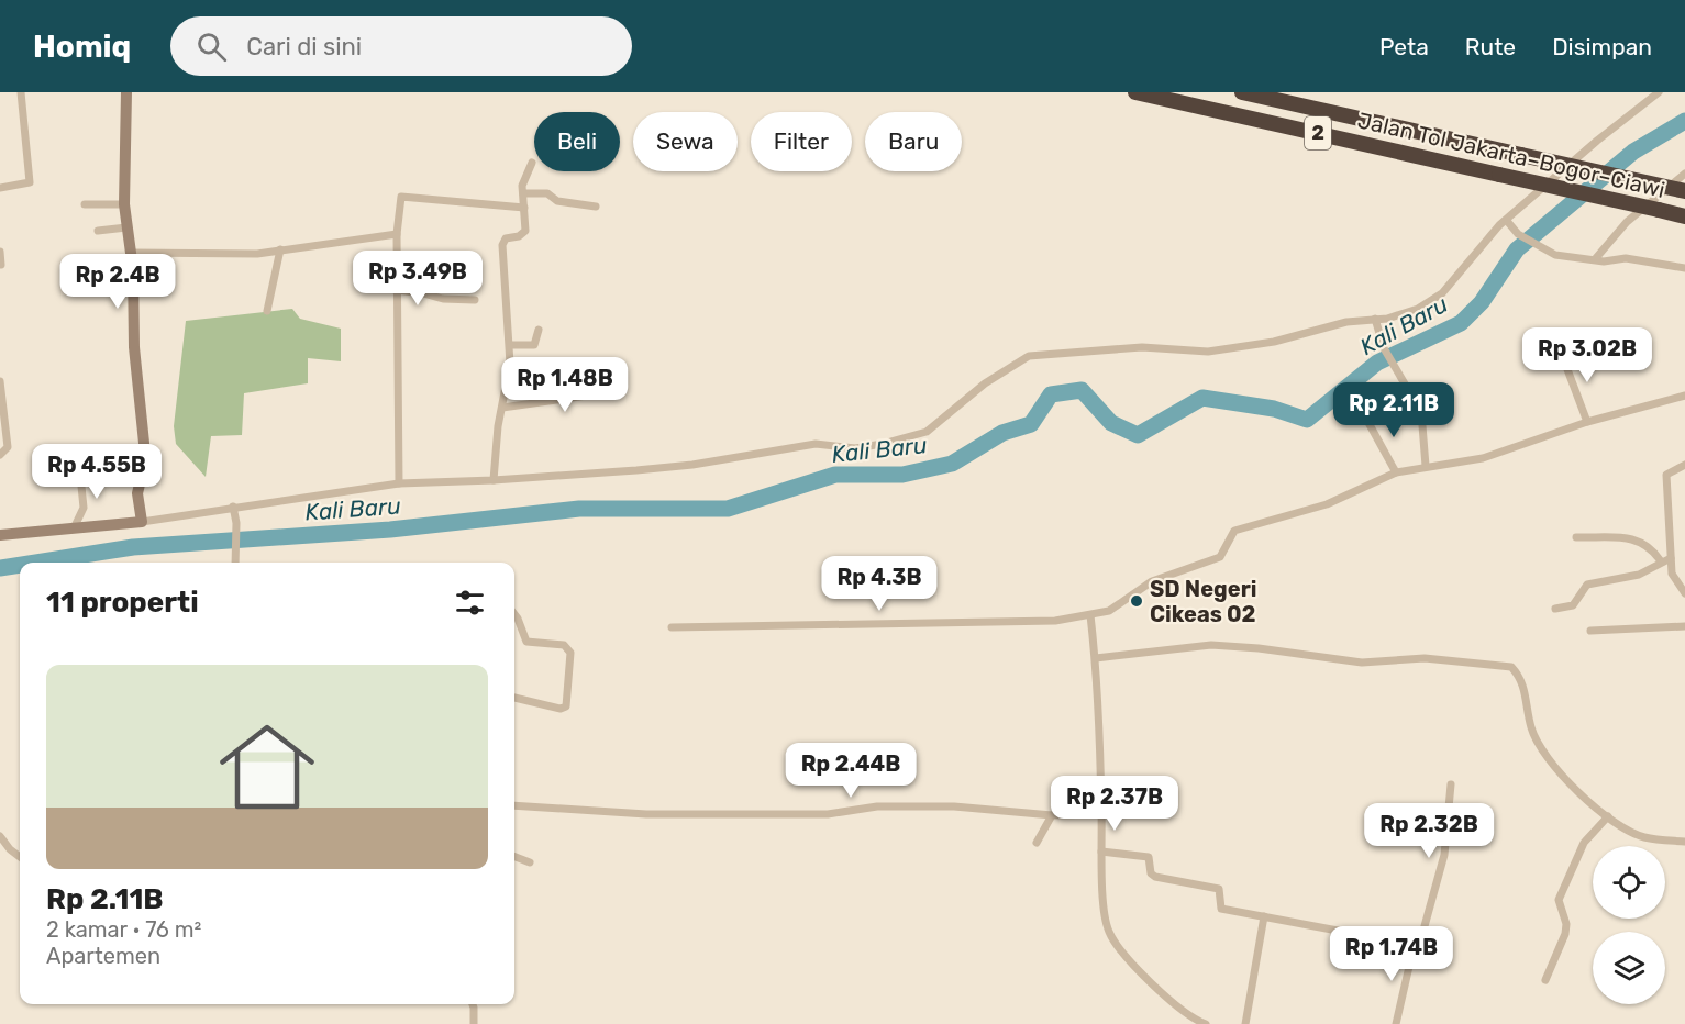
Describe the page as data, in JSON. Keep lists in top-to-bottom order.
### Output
{
  "streets": {
    "highway": ["2", "Jalan Tol Jakarta–Bogor–Ciawi"]
  },
  "water": ["Kali Baru"],
  "places": ["SD Negeri Cikeas 02"],
  "page": {
    "header": "Homiq",
    "search": "Cari di sini",
    "nav": ["Peta", "Rute", "Disimpan"],
    "chip": [
      "Beli",
      "Sewa",
      "Filter",
      "Baru"
    ],
    "price": [
      "Rp 3.49B",
      "Rp 2.4B",
      "Rp 3.02B",
      "Rp 1.48B",
      "Rp 2.11B",
      "Rp 4.55B",
      "Rp 4.3B",
      "Rp 2.44B",
      "Rp 2.37B",
      "Rp 2.32B",
      "Rp 1.74B"
    ],
    "heading": "11 properti",
    "list": [
      {
        "name": "Rp 2.11B",
        "note": "2 kamar · 76 m² · Apartemen"
      }
    ]
  }
}
